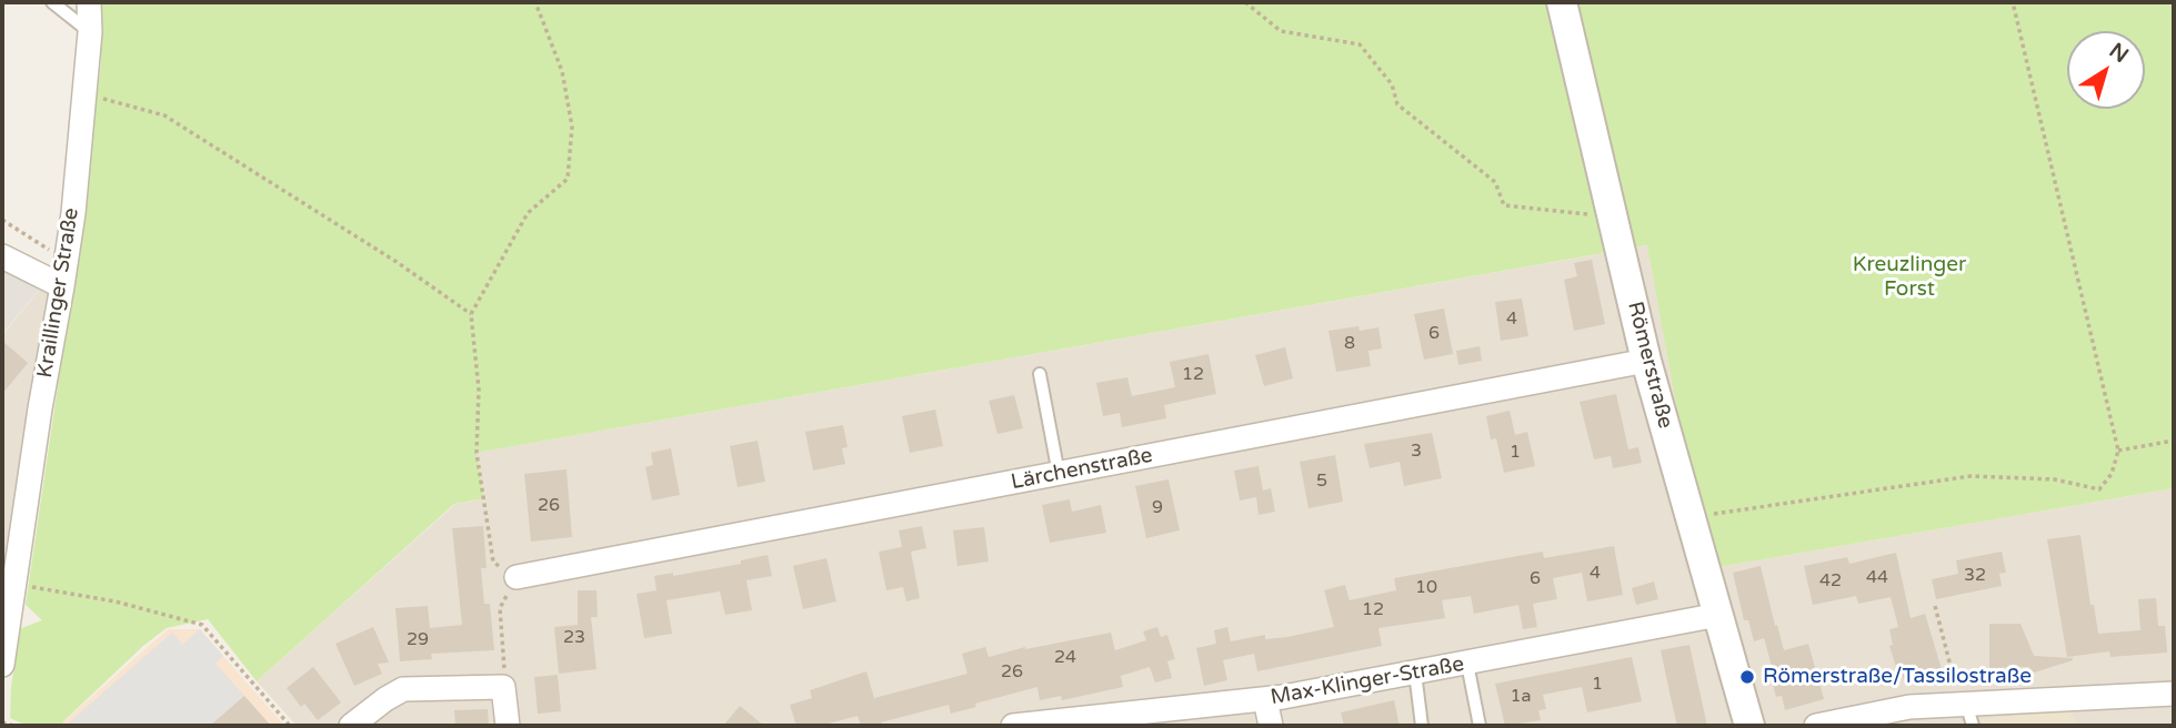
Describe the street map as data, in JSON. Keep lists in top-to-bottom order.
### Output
{
  "streets": {
    "street": [
      "Kraillinger Straße",
      "Römerstraße",
      "Lärchenstraße",
      "Max-Klinger-Straße"
    ]
  },
  "crossings": [
    ["Römerstraße", "Lärchenstraße"],
    ["Römerstraße", "Max-Klinger-Straße"]
  ],
  "parks": ["Kreuzlinger Forst"],
  "places": ["Römerstraße/Tassilostraße"],
  "house_numbers": [
    "4",
    "6",
    "8",
    "12",
    "3",
    "1",
    "5",
    "26",
    "9",
    "4",
    "32",
    "44",
    "6",
    "42",
    "10",
    "12",
    "23",
    "29",
    "24",
    "26",
    "1",
    "1a"
  ],
  "north": "top right"
}
